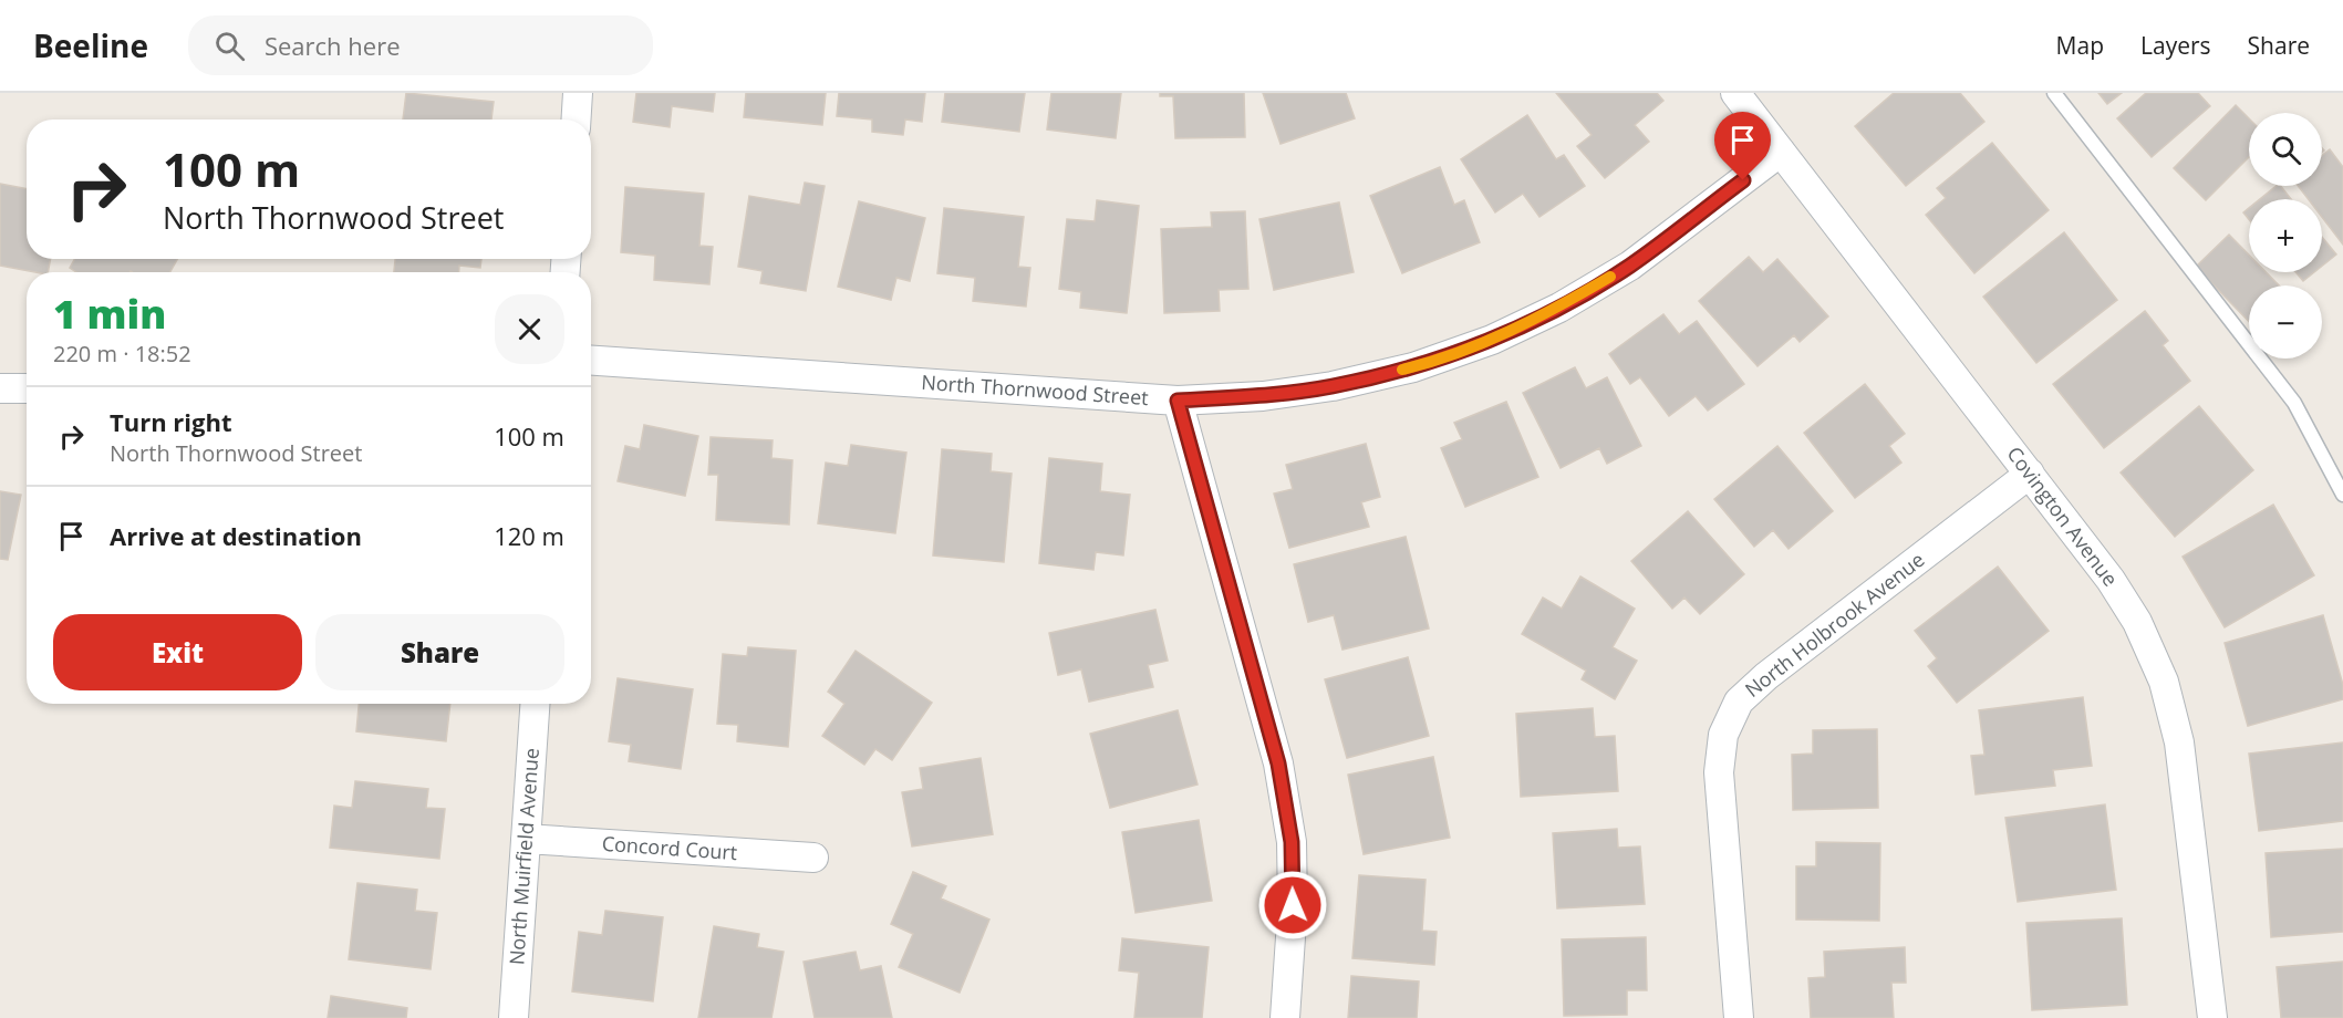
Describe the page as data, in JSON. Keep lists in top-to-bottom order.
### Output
{
  "streets": {
    "street": [
      "North Thornwood Street",
      "Covington Avenue",
      "North Holbrook Avenue",
      "Concord Court",
      "North Muirfield Avenue"
    ]
  },
  "crossings": [
    ["North Thornwood Street", "Covington Avenue"],
    ["Covington Avenue", "North Holbrook Avenue"],
    ["Concord Court", "North Muirfield Avenue"]
  ],
  "page": {
    "header": "Beeline",
    "search": "Search here",
    "nav": ["Map", "Layers", "Share"],
    "map_buttons": ["+", "−"],
    "turn": ["100 m", "North Thornwood Street"],
    "heading": ["1 min", "220 m · 18:52"],
    "list": [
      {
        "name": "Turn right",
        "note": "North Thornwood Street",
        "value": "100 m"
      },
      {
        "name": "Arrive at destination",
        "value": "120 m"
      }
    ],
    "buttons": ["Exit", "Share"]
  }
}
